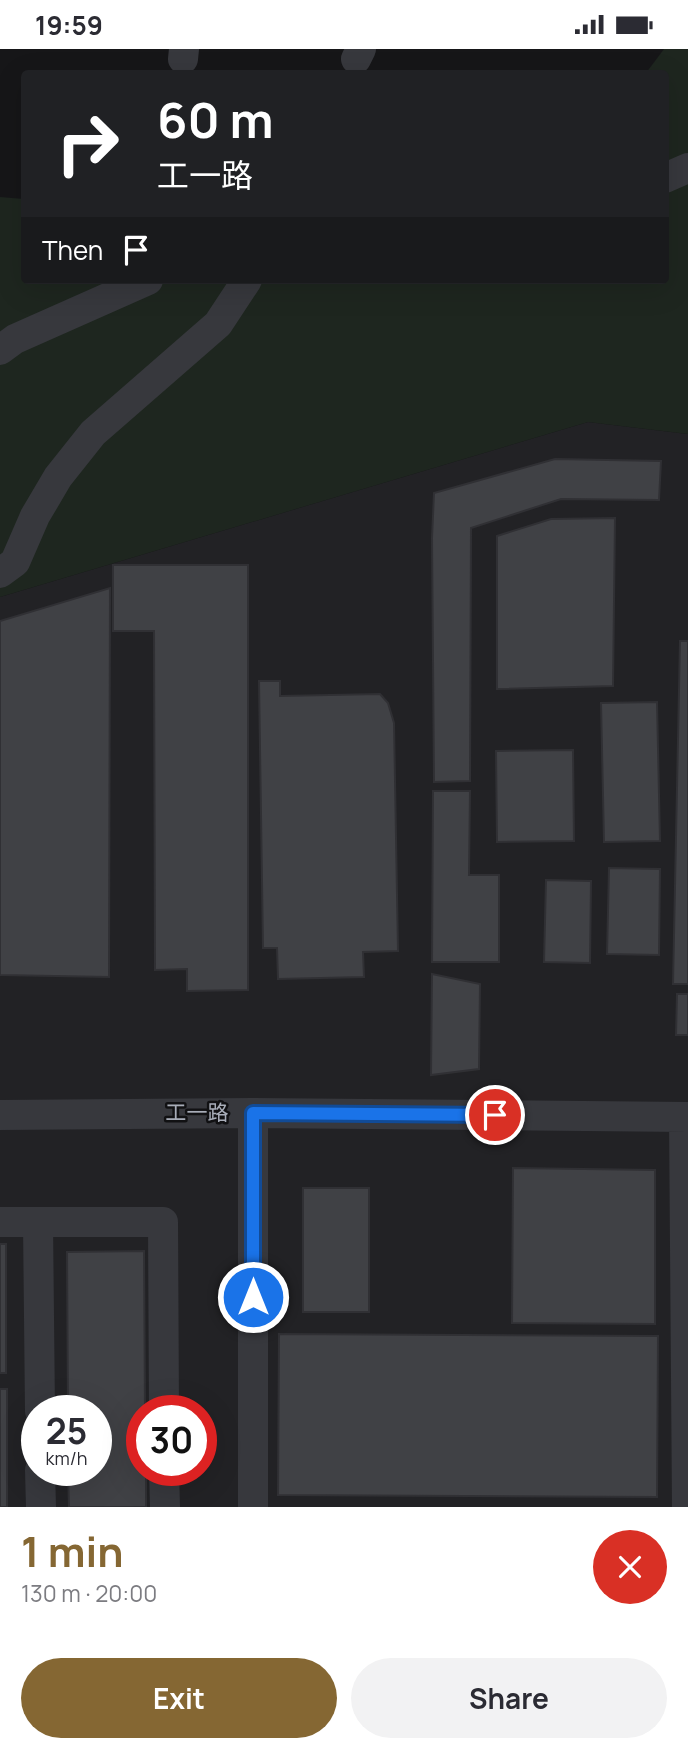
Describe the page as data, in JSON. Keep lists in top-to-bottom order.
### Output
{
  "streets": {
    "street": ["工一路"]
  },
  "page": {
    "status": "19:59",
    "turn": ["60 m", "工一路"],
    "then": "Then",
    "speed": "25 km/h",
    "limit": "30",
    "heading": ["1 min", "130 m · 20:00"],
    "buttons": ["Exit", "Share"]
  }
}
